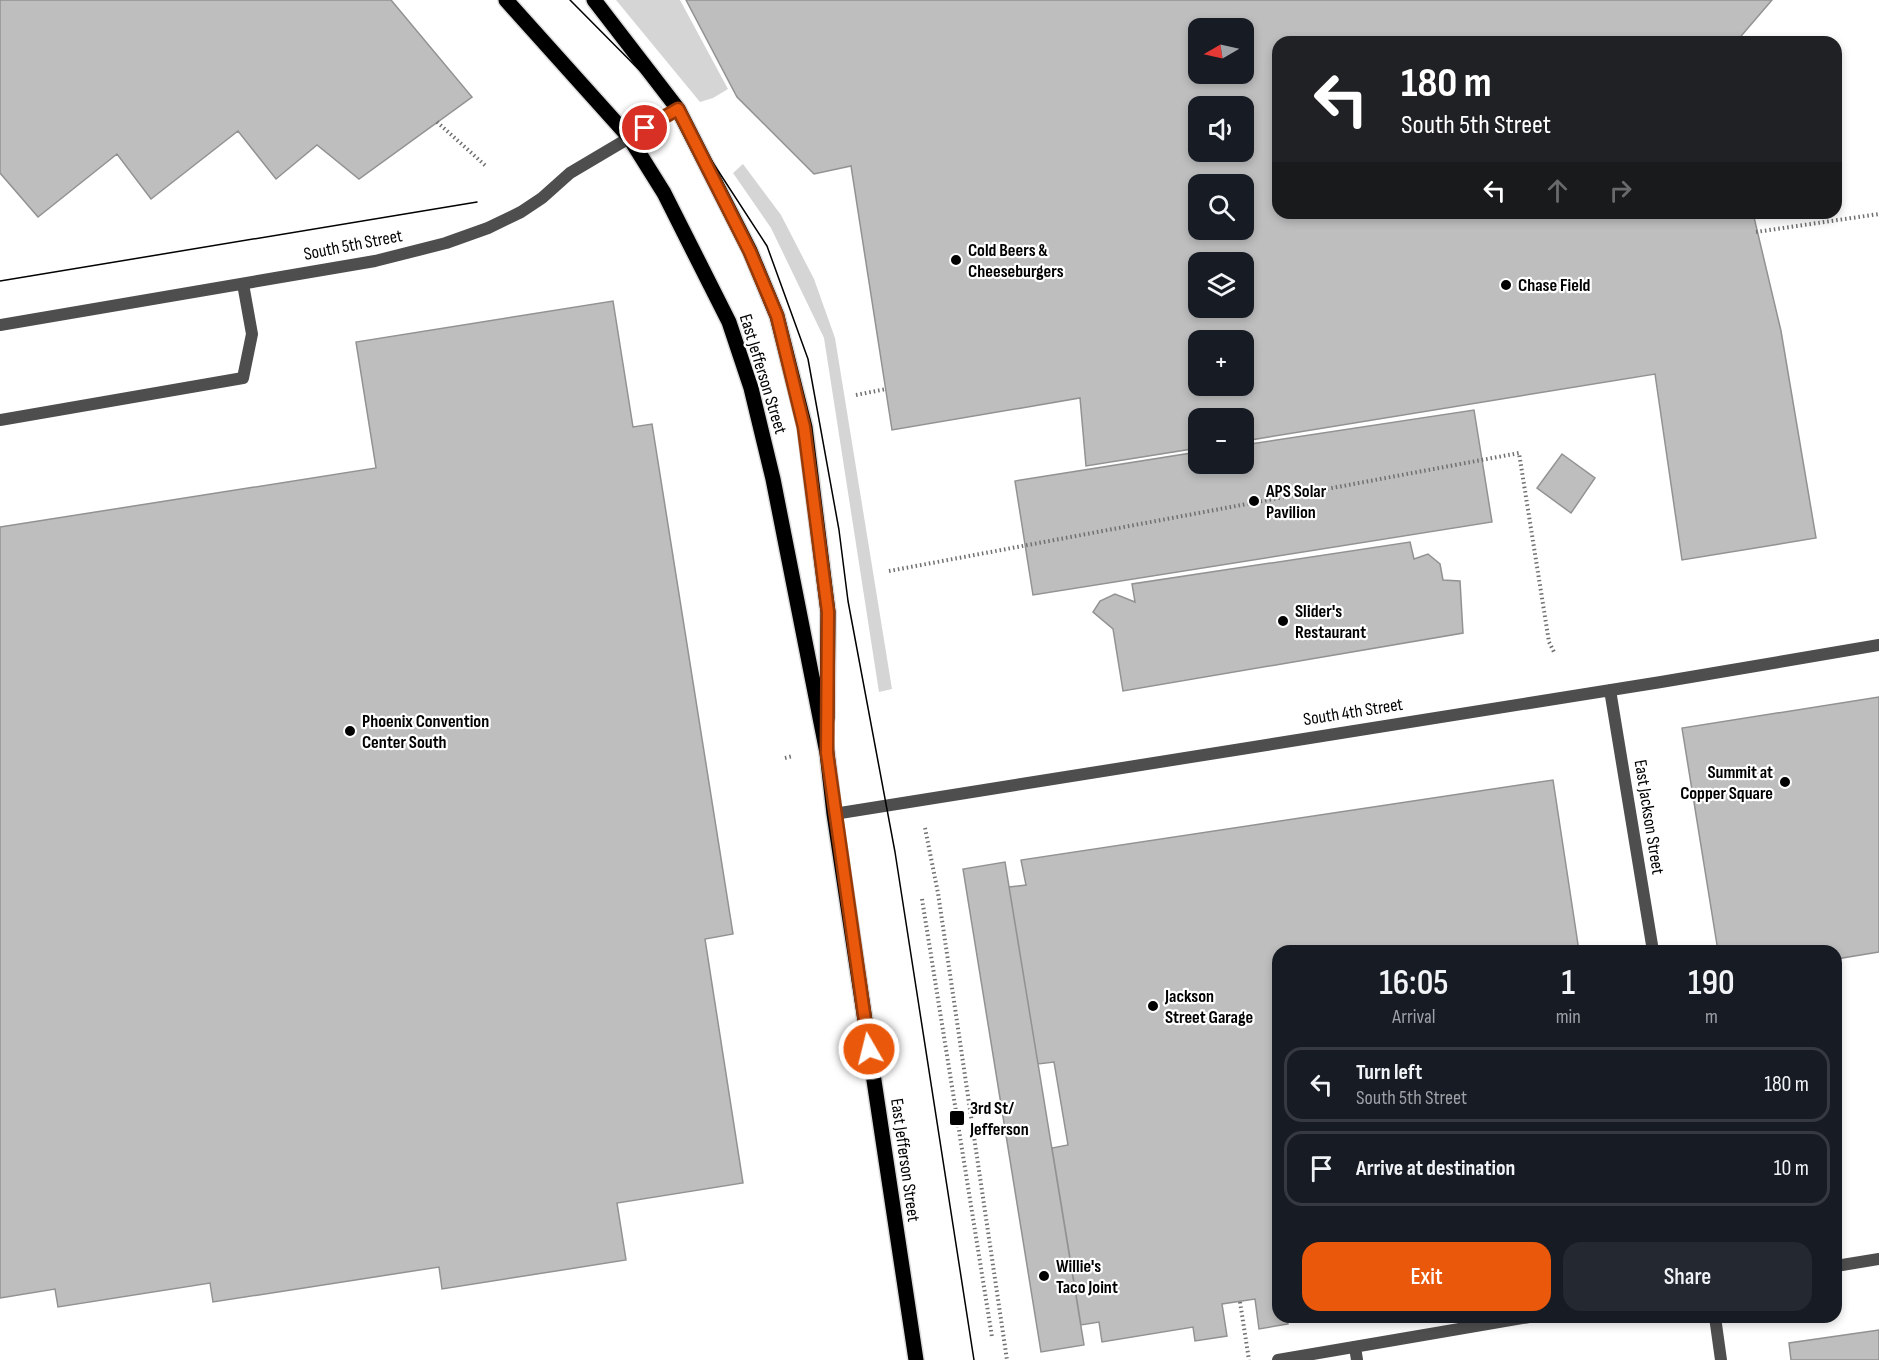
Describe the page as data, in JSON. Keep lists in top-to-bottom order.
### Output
{
  "streets": {
    "main road": ["East Jefferson Street"],
    "street": ["South 5th Street", "South 4th Street", "East Jackson Street"]
  },
  "crossings": [
    ["South 5th Street", "East Jefferson Street"],
    ["East Jefferson Street", "South 4th Street"],
    ["South 4th Street", "East Jackson Street"]
  ],
  "places": {
    "other": [
      "Cold Beers & Cheeseburgers",
      "Chase Field",
      "APS Solar Pavilion",
      "Slider's Restaurant",
      "Phoenix Convention Center South",
      "Summit at Copper Square",
      "Jackson Street Garage",
      "Willie's Taco Joint"
    ],
    "transit": ["3rd St/ Jefferson"]
  },
  "north": "left",
  "page": {
    "map_buttons": ["+", "−"],
    "turn": ["180 m", "South 5th Street"],
    "eta": [
      "16:05",
      "Arrival",
      "1",
      "min",
      "190",
      "m"
    ],
    "list": [
      {
        "name": "Turn left",
        "note": "South 5th Street",
        "value": "180 m"
      },
      {
        "name": "Arrive at destination",
        "value": "10 m"
      }
    ],
    "buttons": ["Exit", "Share"]
  }
}
